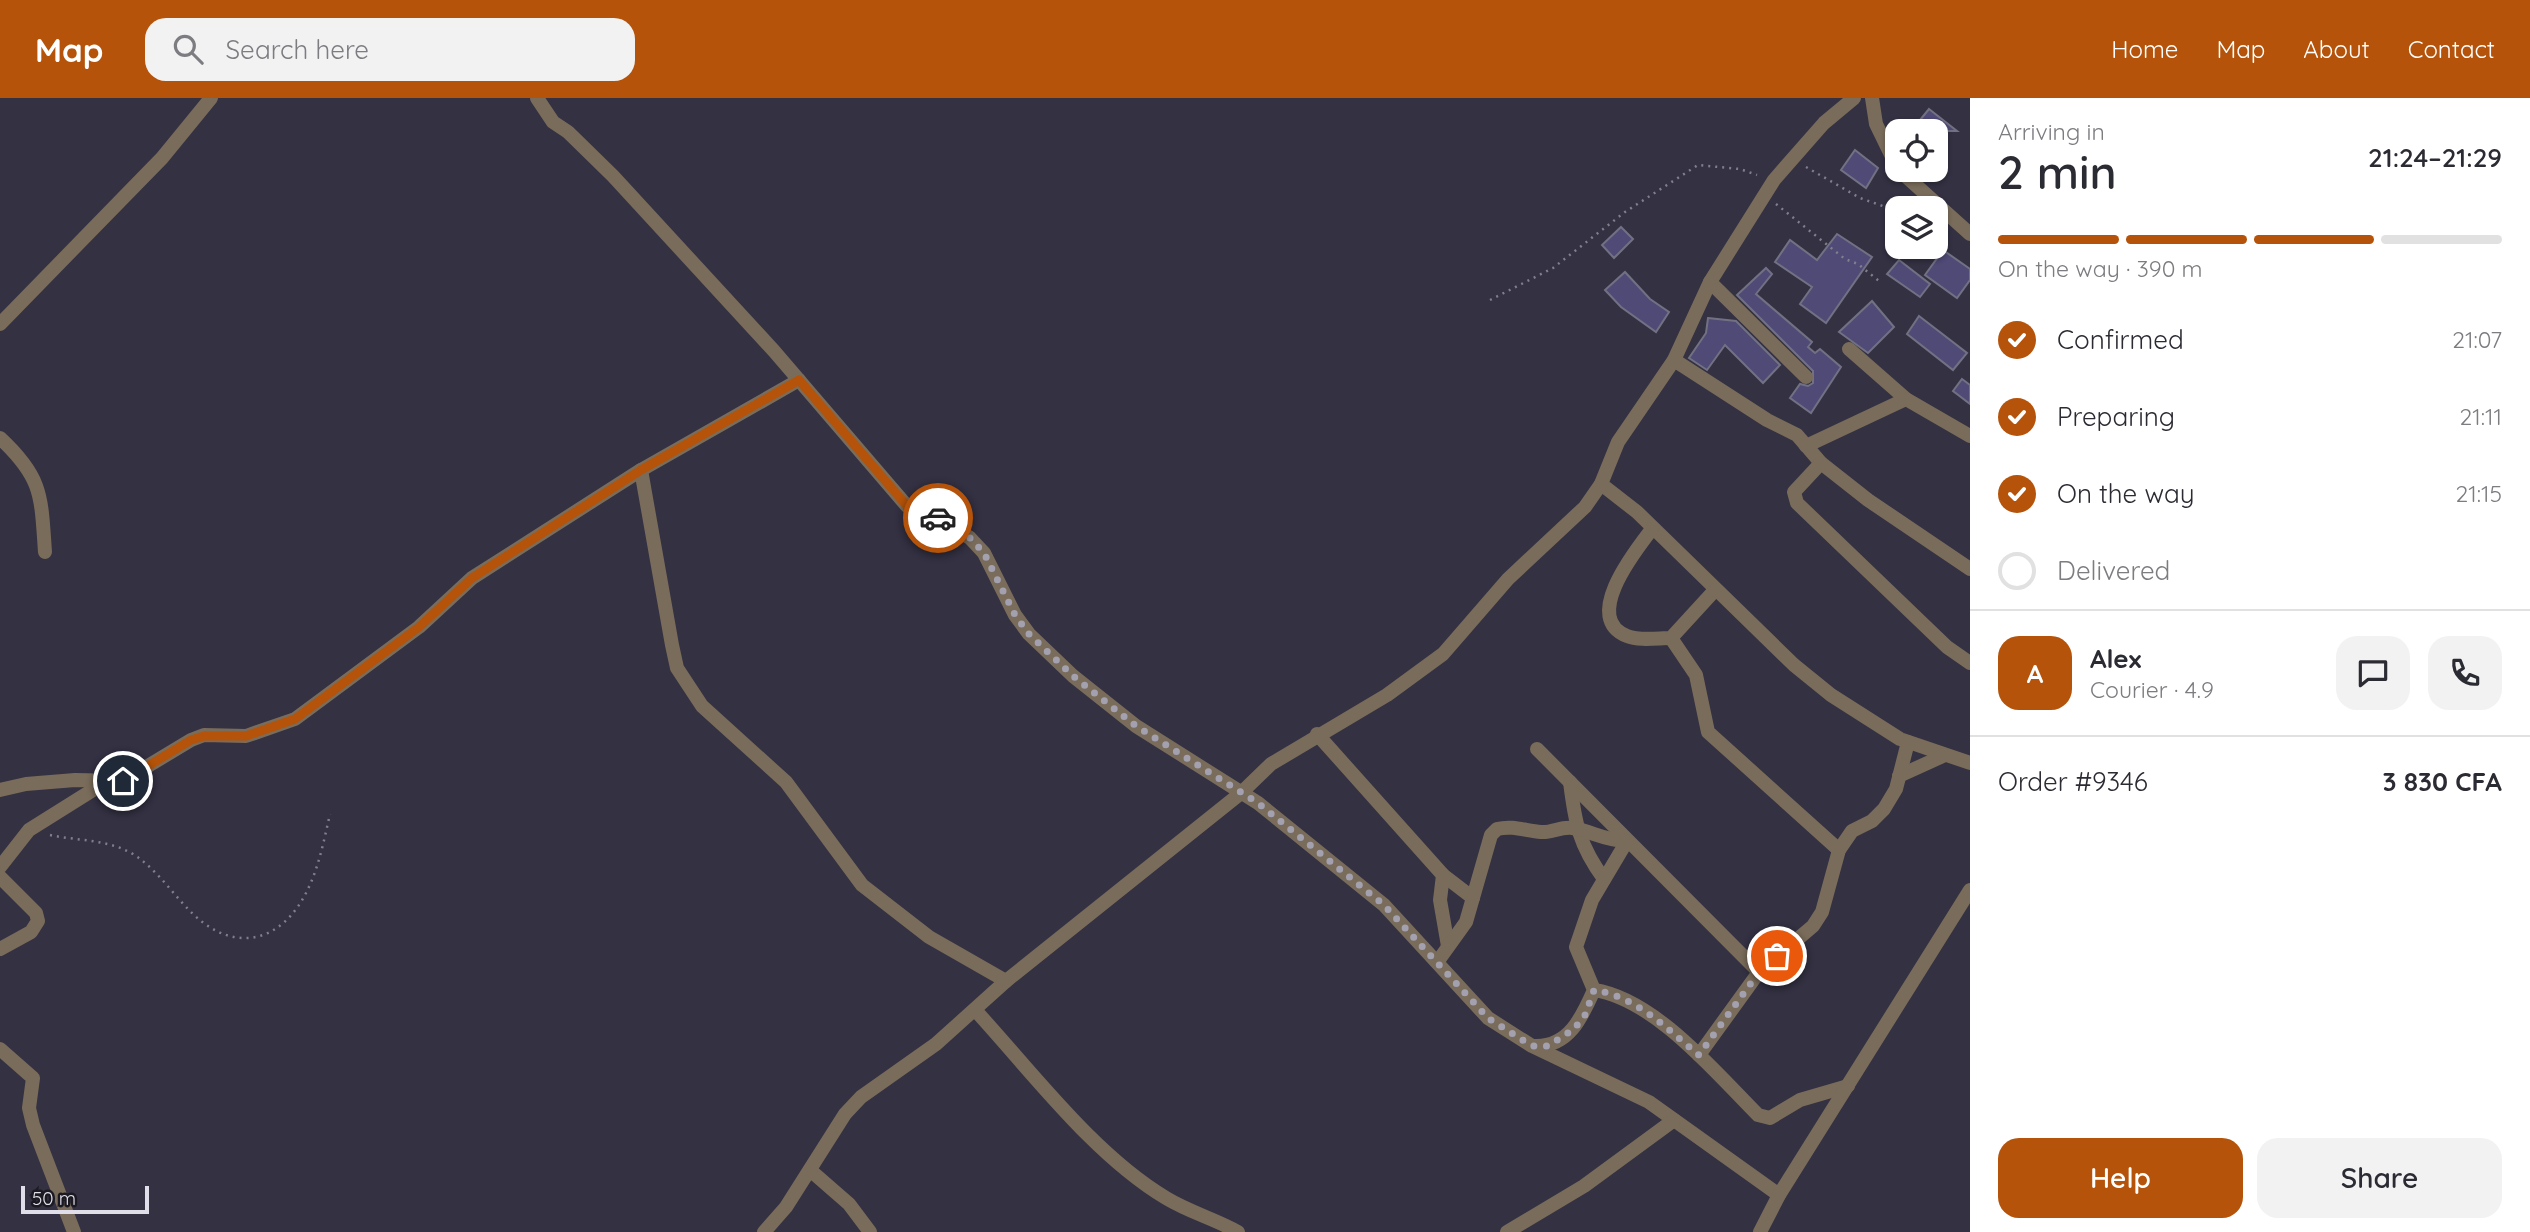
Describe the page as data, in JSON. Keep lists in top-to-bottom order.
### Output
{
  "scale_bar": "50 m",
  "page": {
    "header": "Map",
    "search": "Search here",
    "nav": [
      "Home",
      "Map",
      "About",
      "Contact"
    ],
    "heading": ["2 min", "Arriving in", "21:24–21:29"],
    "panel": [
      "Alex",
      "Courier · 4.9",
      "Order #9346",
      "3 830 CFA"
    ],
    "bar": "On the way · 390 m",
    "list": [
      ["Confirmed", "21:07"],
      ["Preparing", "21:11"],
      ["On the way", "21:15"],
      "Delivered"
    ],
    "round": "A",
    "buttons": ["Help", "Share"],
    "scale": "50 m"
  }
}
